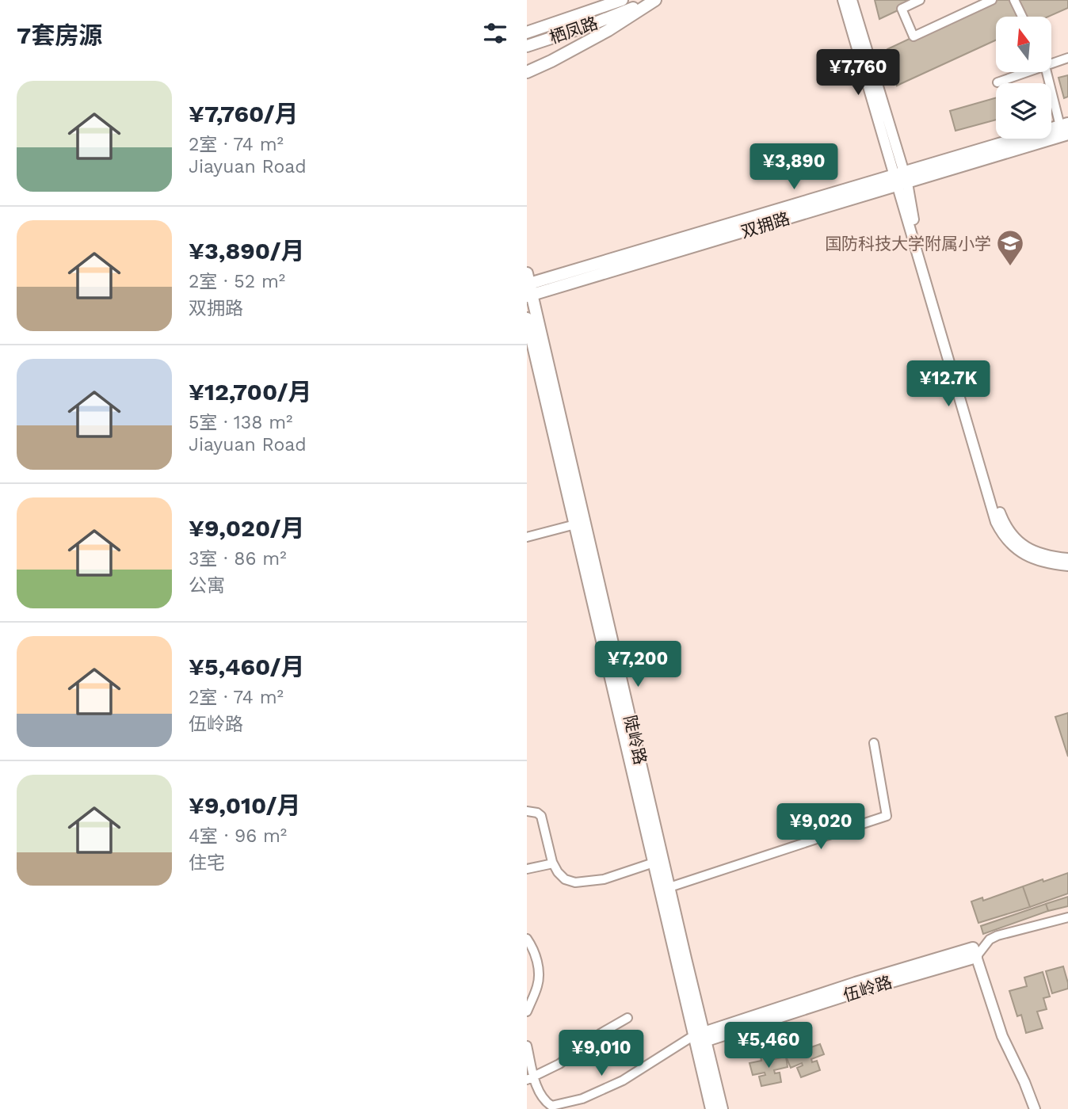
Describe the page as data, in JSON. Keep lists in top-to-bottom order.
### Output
{
  "streets": {
    "main road": [
      "栖凤路",
      "双拥路",
      "陡岭路",
      "伍岭路"
    ]
  },
  "crossings": [
    ["双拥路", "陡岭路"],
    ["陡岭路", "伍岭路"]
  ],
  "places": {
    "school or university": ["国防科技大学附属小学"]
  },
  "north": "top",
  "page": {
    "heading": "7套房源",
    "price": [
      "¥7,760",
      "¥3,890",
      "¥12.7K",
      "¥7,200",
      "¥9,020",
      "¥5,460",
      "¥9,010"
    ],
    "list": [
      {
        "name": "¥7,760/月",
        "note": "2室 · 74 m² · Jiayuan Road"
      },
      {
        "name": "¥3,890/月",
        "note": "2室 · 52 m² · 双拥路"
      },
      {
        "name": "¥12,700/月",
        "note": "5室 · 138 m² · Jiayuan Road"
      },
      {
        "name": "¥9,020/月",
        "note": "3室 · 86 m² · 公寓"
      },
      {
        "name": "¥5,460/月",
        "note": "2室 · 74 m² · 伍岭路"
      },
      {
        "name": "¥9,010/月",
        "note": "4室 · 96 m² · 住宅"
      }
    ]
  }
}
